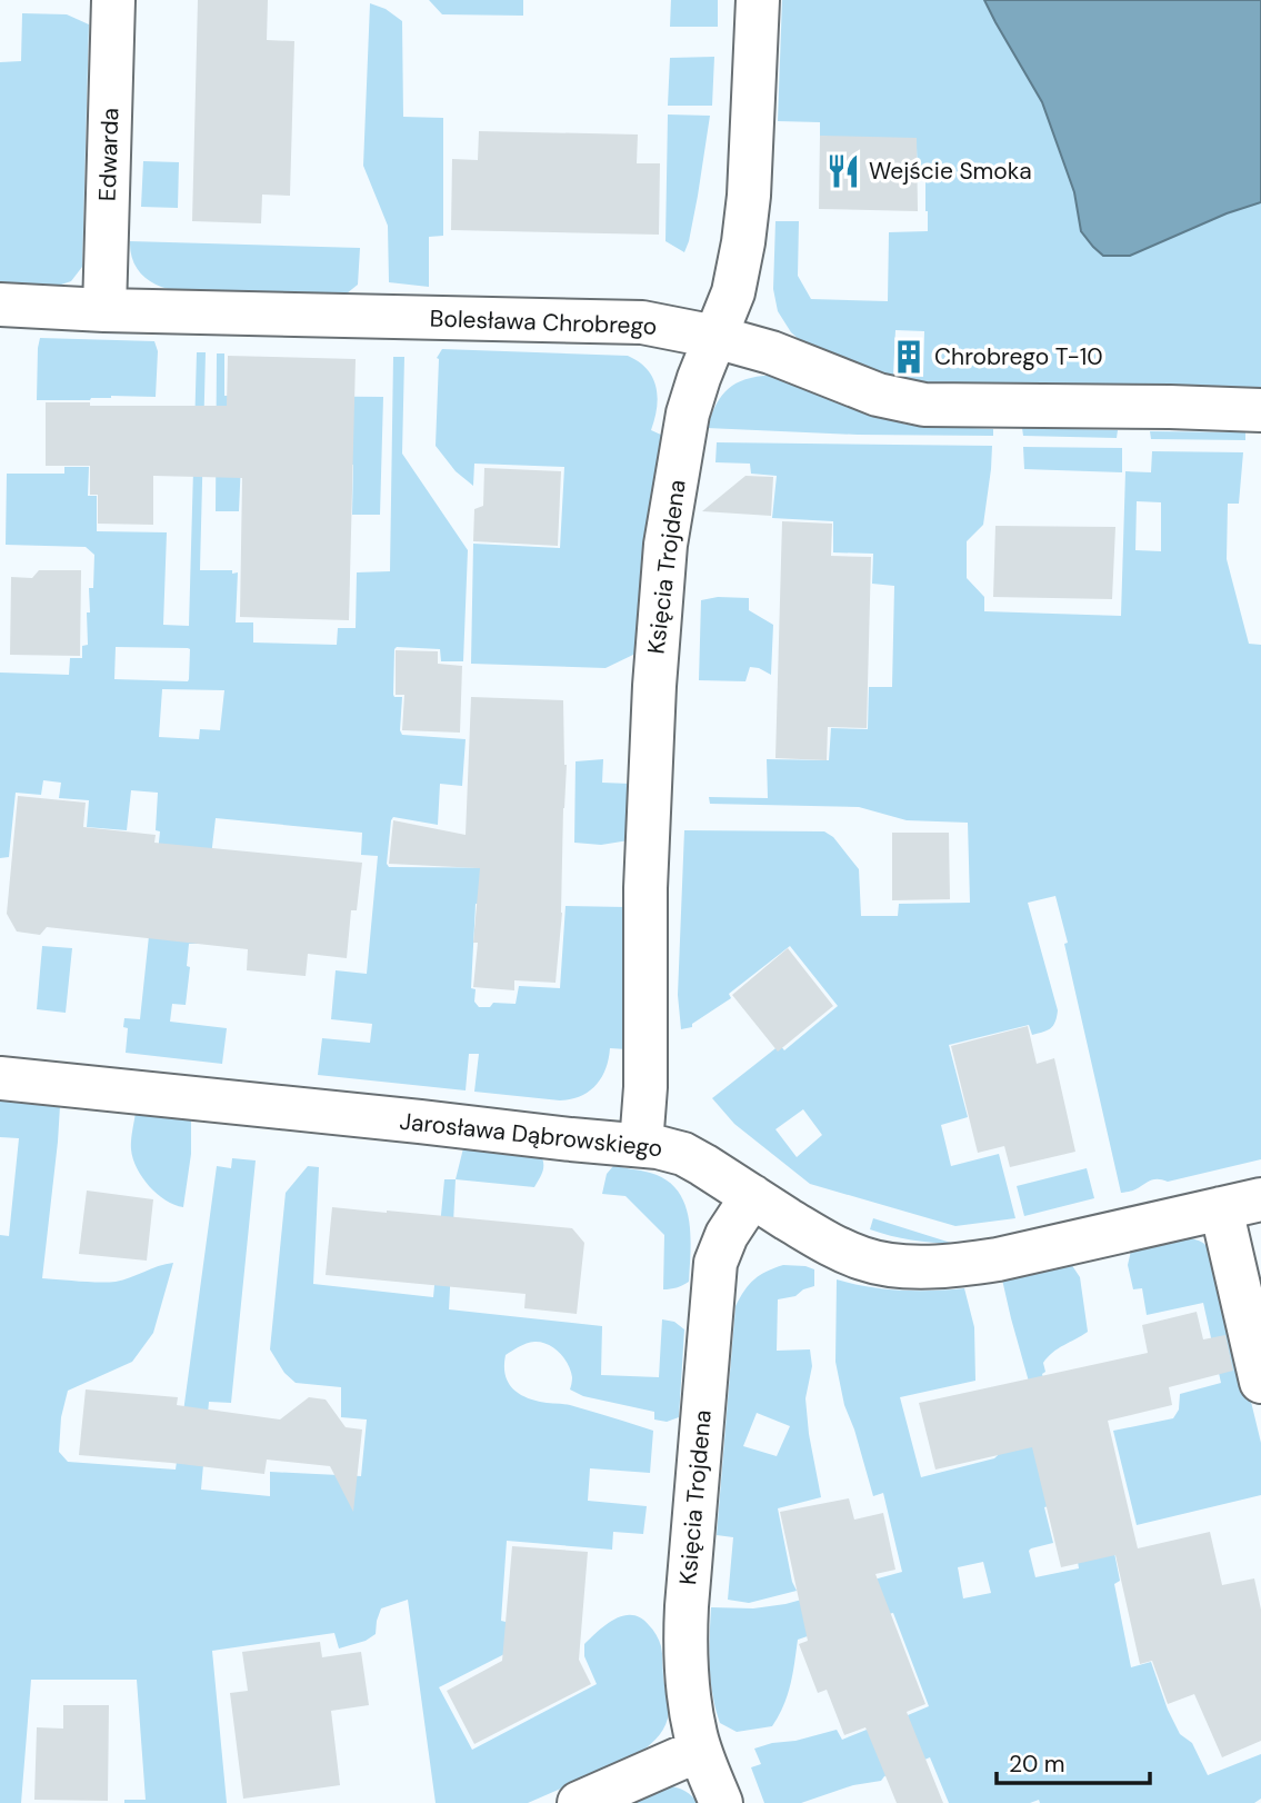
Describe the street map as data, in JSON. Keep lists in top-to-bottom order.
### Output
{
  "streets": {
    "street": [
      "Edwarda",
      "Bolesława Chrobrego",
      "Księcia Trojdena",
      "Jarosława Dąbrowskiego"
    ]
  },
  "crossings": [
    ["Edwarda", "Bolesława Chrobrego"],
    ["Bolesława Chrobrego", "Księcia Trojdena"],
    ["Księcia Trojdena", "Jarosława Dąbrowskiego"]
  ],
  "places": {
    "restaurant": ["Wejście Smoka"],
    "building": ["Chrobrego T-10"]
  },
  "scale_bar": "20 m"
}
